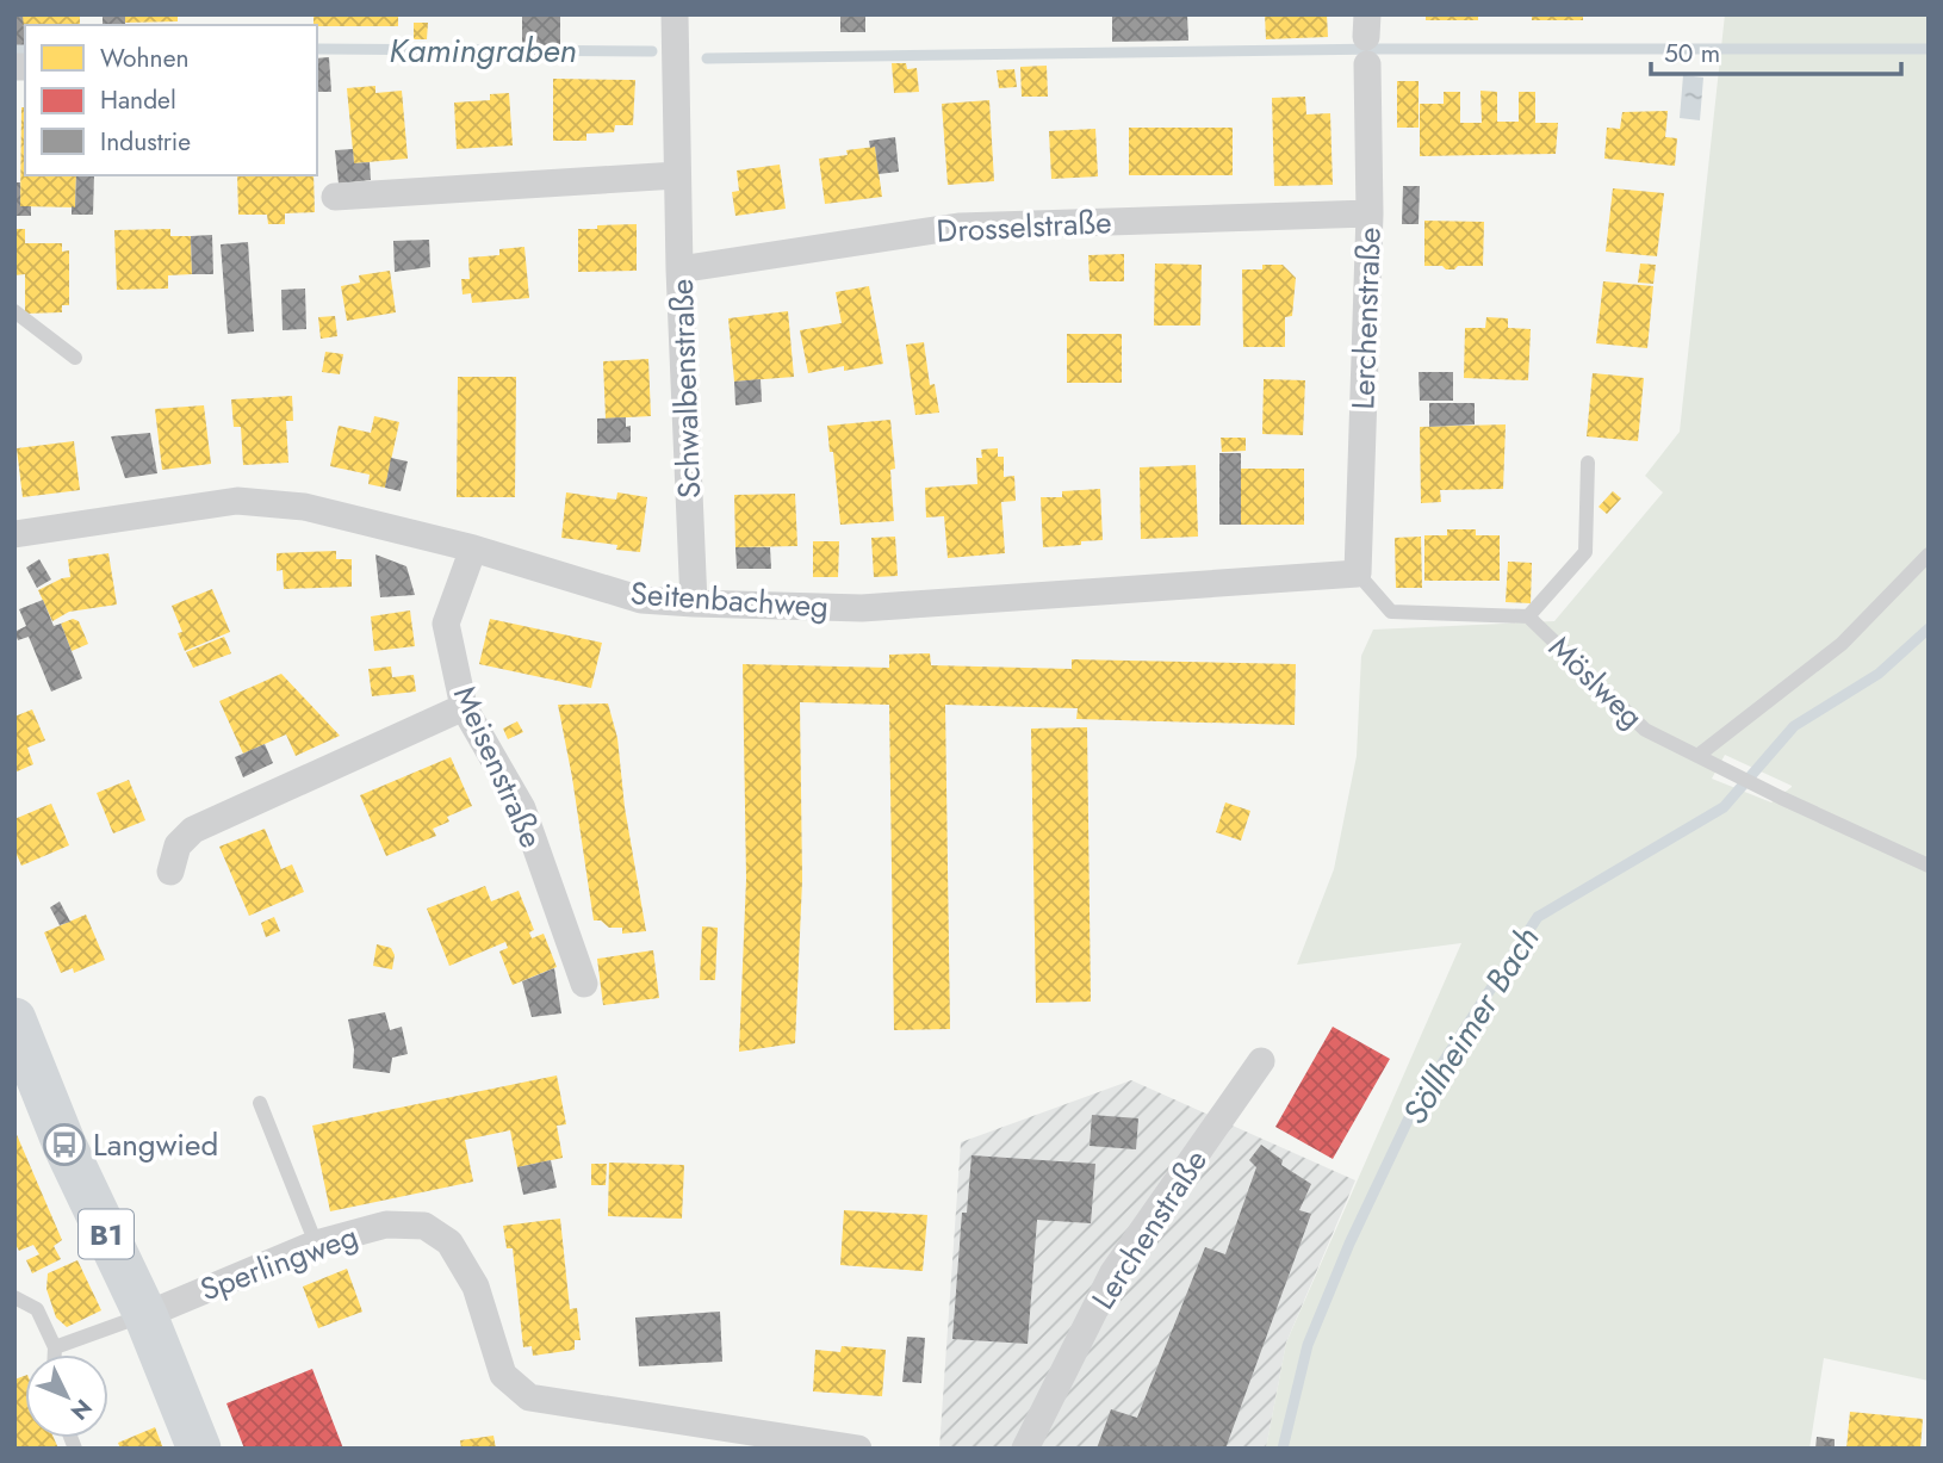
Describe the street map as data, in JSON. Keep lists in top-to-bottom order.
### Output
{
  "streets": {
    "main road": ["B1"],
    "street": [
      "Drosselstraße",
      "Lerchenstraße",
      "Schwalbenstraße",
      "Seitenbachweg",
      "Meisenstraße",
      "Sperlingweg"
    ],
    "lane": ["Möslweg"]
  },
  "crossings": [
    ["Drosselstraße", "Lerchenstraße"],
    ["Drosselstraße", "Schwalbenstraße"],
    ["Lerchenstraße", "Seitenbachweg"],
    ["Lerchenstraße", "Möslweg"],
    ["Schwalbenstraße", "Seitenbachweg"],
    ["Seitenbachweg", "Möslweg"],
    ["Seitenbachweg", "Meisenstraße"],
    ["B1", "Sperlingweg"]
  ],
  "water": ["Kamingraben", "Söllheimer Bach"],
  "places": {
    "bus stop": ["Langwied"]
  },
  "legend": ["Wohnen", "Handel", "Industrie"],
  "scale_bar": "50 m",
  "north": "bottom right"
}
